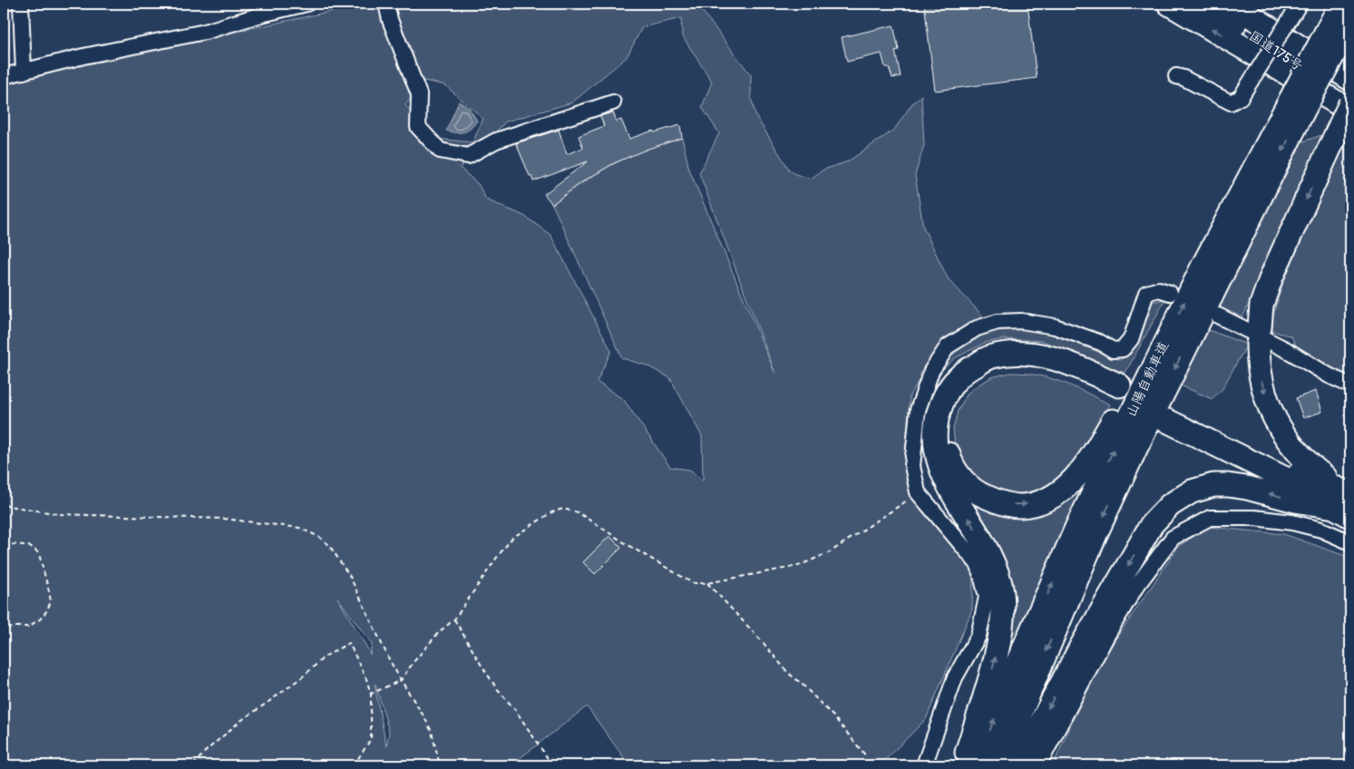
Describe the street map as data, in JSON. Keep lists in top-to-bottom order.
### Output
{
  "streets": {
    "highway": ["国道175号", "山陽自動車道"]
  }
}
